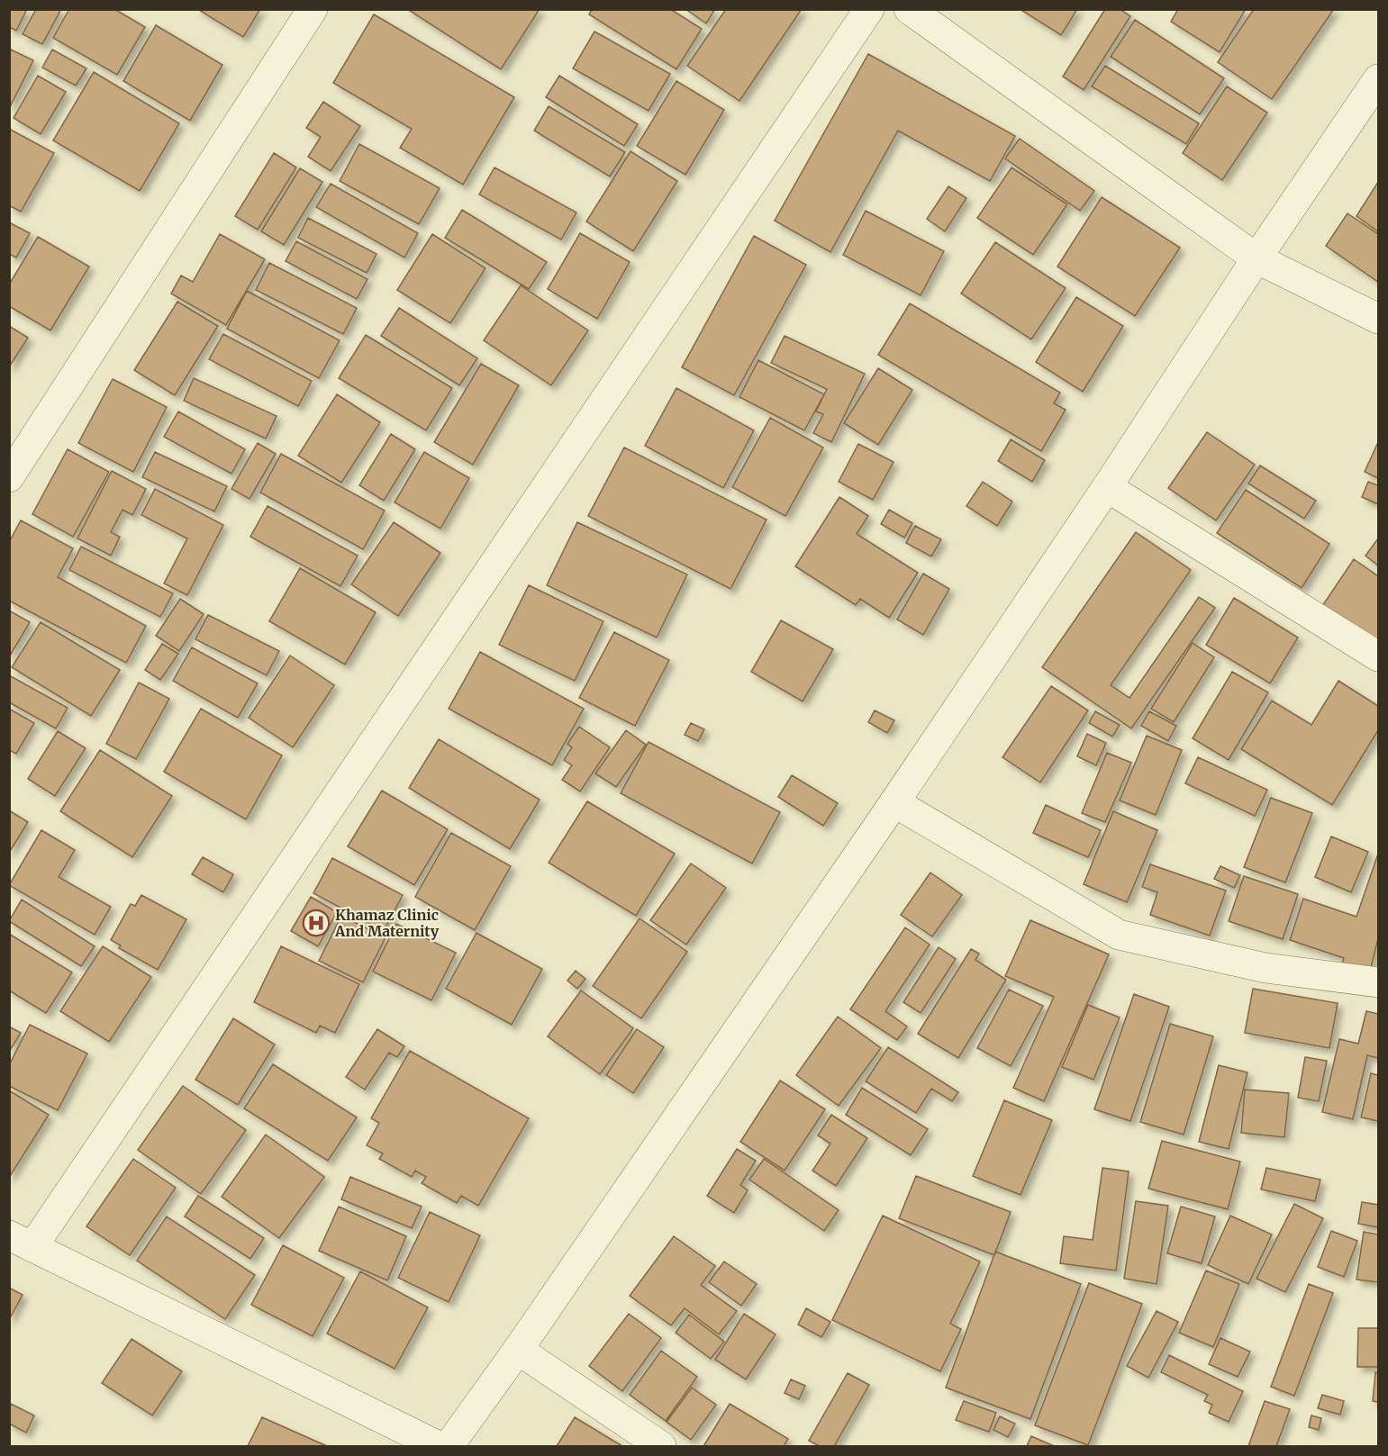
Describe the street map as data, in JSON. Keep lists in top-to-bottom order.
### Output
{
  "places": {
    "hospital": ["Khamaz Clinic And Maternity"]
  }
}
